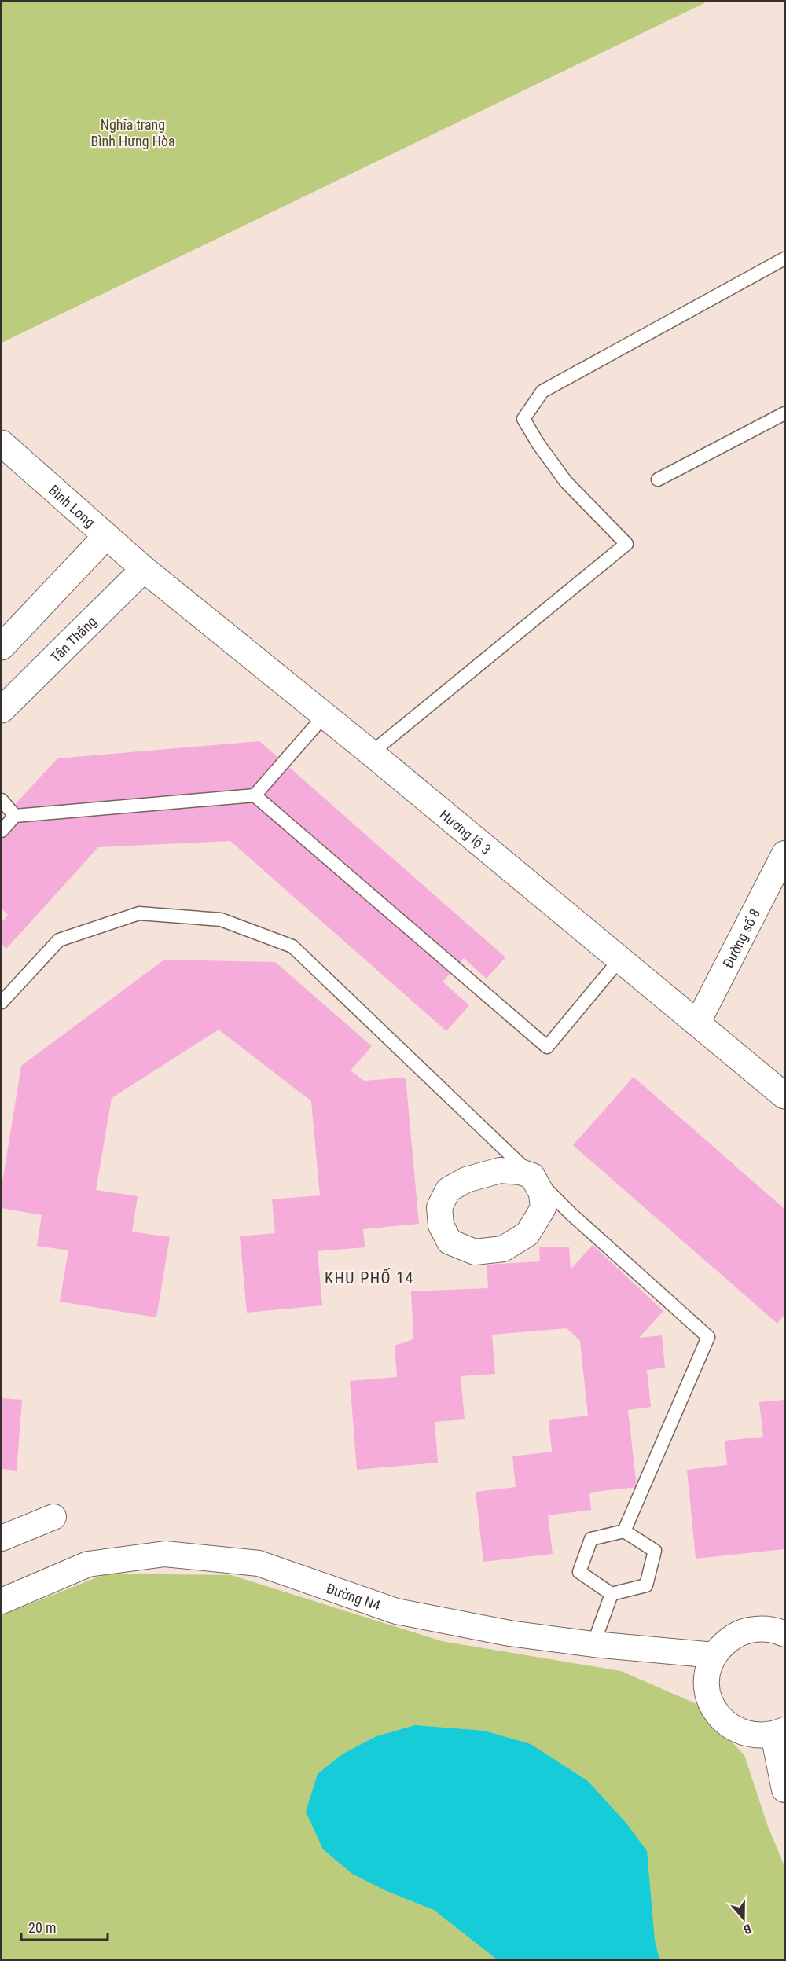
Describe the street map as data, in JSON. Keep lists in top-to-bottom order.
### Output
{
  "streets": {
    "street": [
      "Bình Long",
      "Tân Thắng",
      "Hương lộ 3",
      "Đường số 8",
      "Đường N4"
    ]
  },
  "crossings": [
    ["Bình Long", "Tân Thắng"],
    ["Bình Long", "Hương lộ 3"],
    ["Tân Thắng", "Hương lộ 3"],
    ["Hương lộ 3", "Đường số 8"]
  ],
  "districts": ["KHU PHỐ 14"],
  "parks": ["Nghĩa trang Bình Hưng Hòa"],
  "scale_bar": "20 m",
  "north": "bottom"
}
